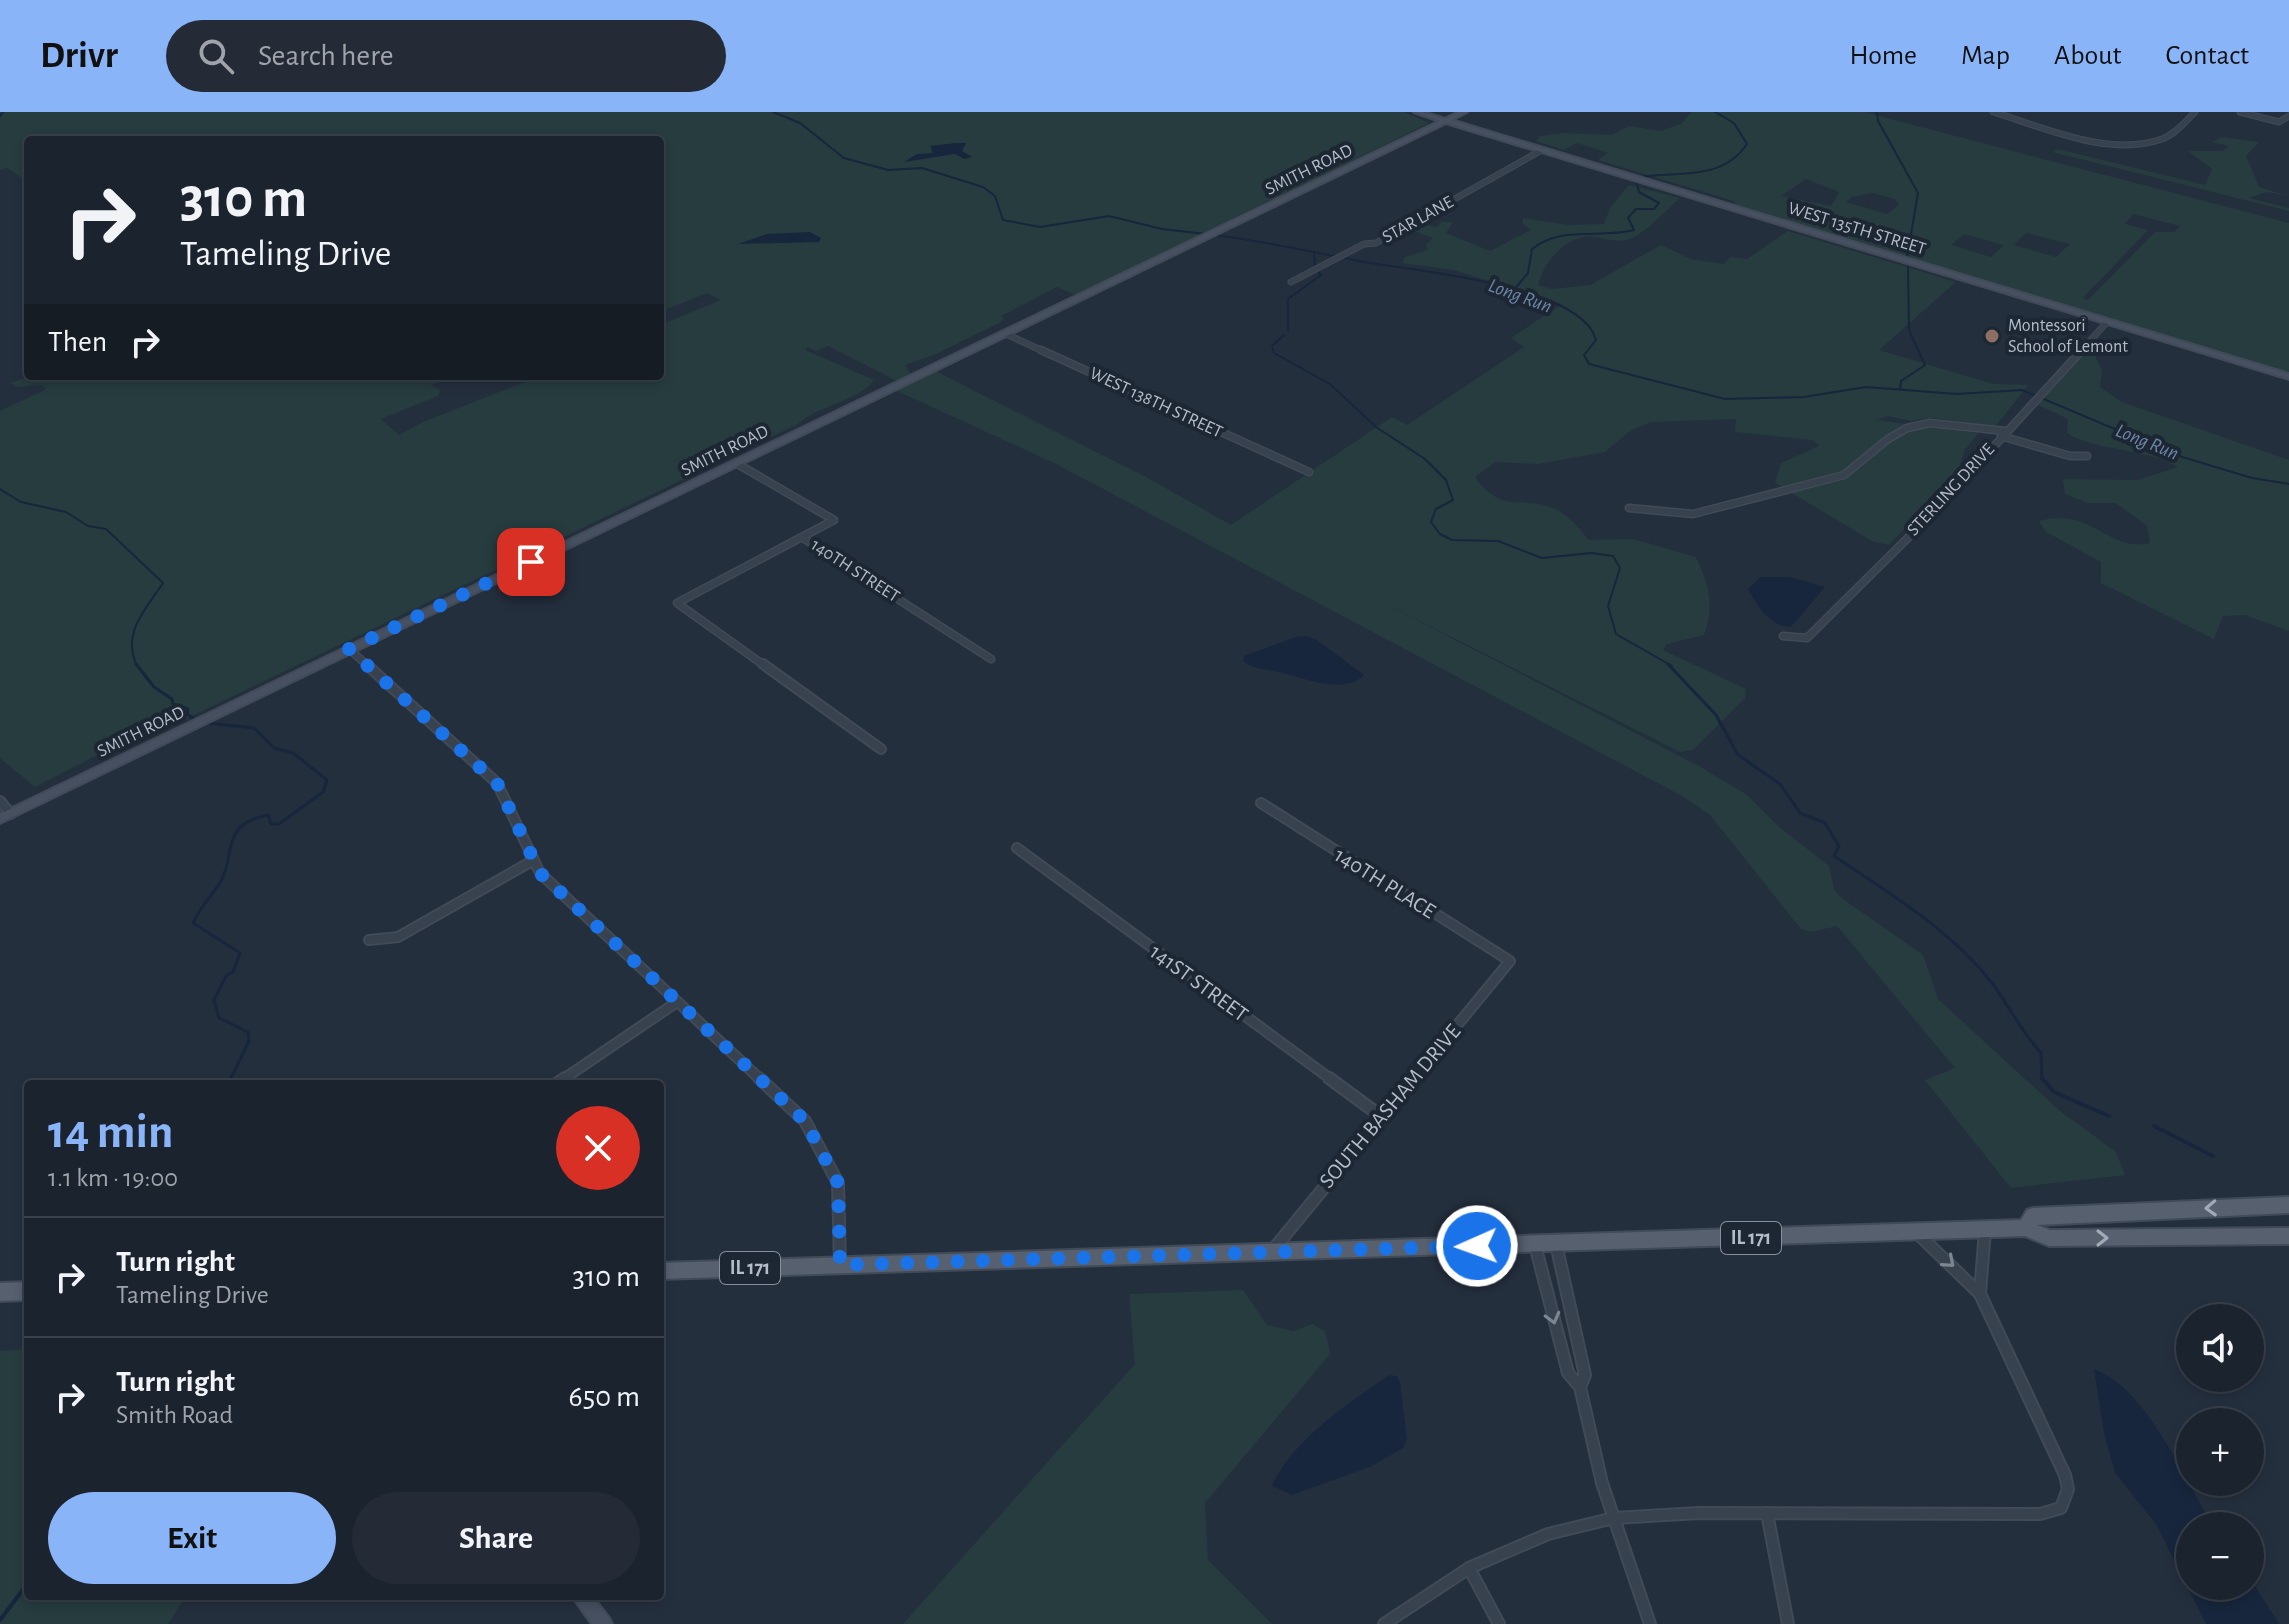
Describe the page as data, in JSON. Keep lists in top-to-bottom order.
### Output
{
  "streets": {
    "main road": ["IL 171"],
    "street": [
      "SMITH ROAD",
      "STAR LANE",
      "WEST 135TH STREET",
      "WEST 138TH STREET",
      "STERLING DRIVE",
      "140TH STREET",
      "140TH PLACE",
      "141ST STREET",
      "SOUTH BASHAM DRIVE"
    ]
  },
  "crossings": [
    ["SMITH ROAD", "WEST 135TH STREET"],
    ["SMITH ROAD", "WEST 138TH STREET"],
    ["SMITH ROAD", "140TH STREET"],
    ["STAR LANE", "WEST 135TH STREET"],
    ["WEST 135TH STREET", "STERLING DRIVE"],
    ["140TH PLACE", "SOUTH BASHAM DRIVE"],
    ["141ST STREET", "SOUTH BASHAM DRIVE"],
    ["SOUTH BASHAM DRIVE", "IL 171"]
  ],
  "water": ["Long Run"],
  "places": ["Montessori School of Lemont"],
  "page": {
    "header": "Drivr",
    "search": "Search here",
    "nav": [
      "Home",
      "Map",
      "About",
      "Contact"
    ],
    "turn": ["310 m", "Tameling Drive"],
    "then": "Then",
    "heading": ["14 min", "1.1 km · 19:00"],
    "list": [
      {
        "name": "Turn right",
        "note": "Tameling Drive",
        "value": "310 m"
      },
      {
        "name": "Turn right",
        "note": "Smith Road",
        "value": "650 m"
      }
    ],
    "map_buttons": ["+", "−"],
    "buttons": ["Exit", "Share"]
  }
}
